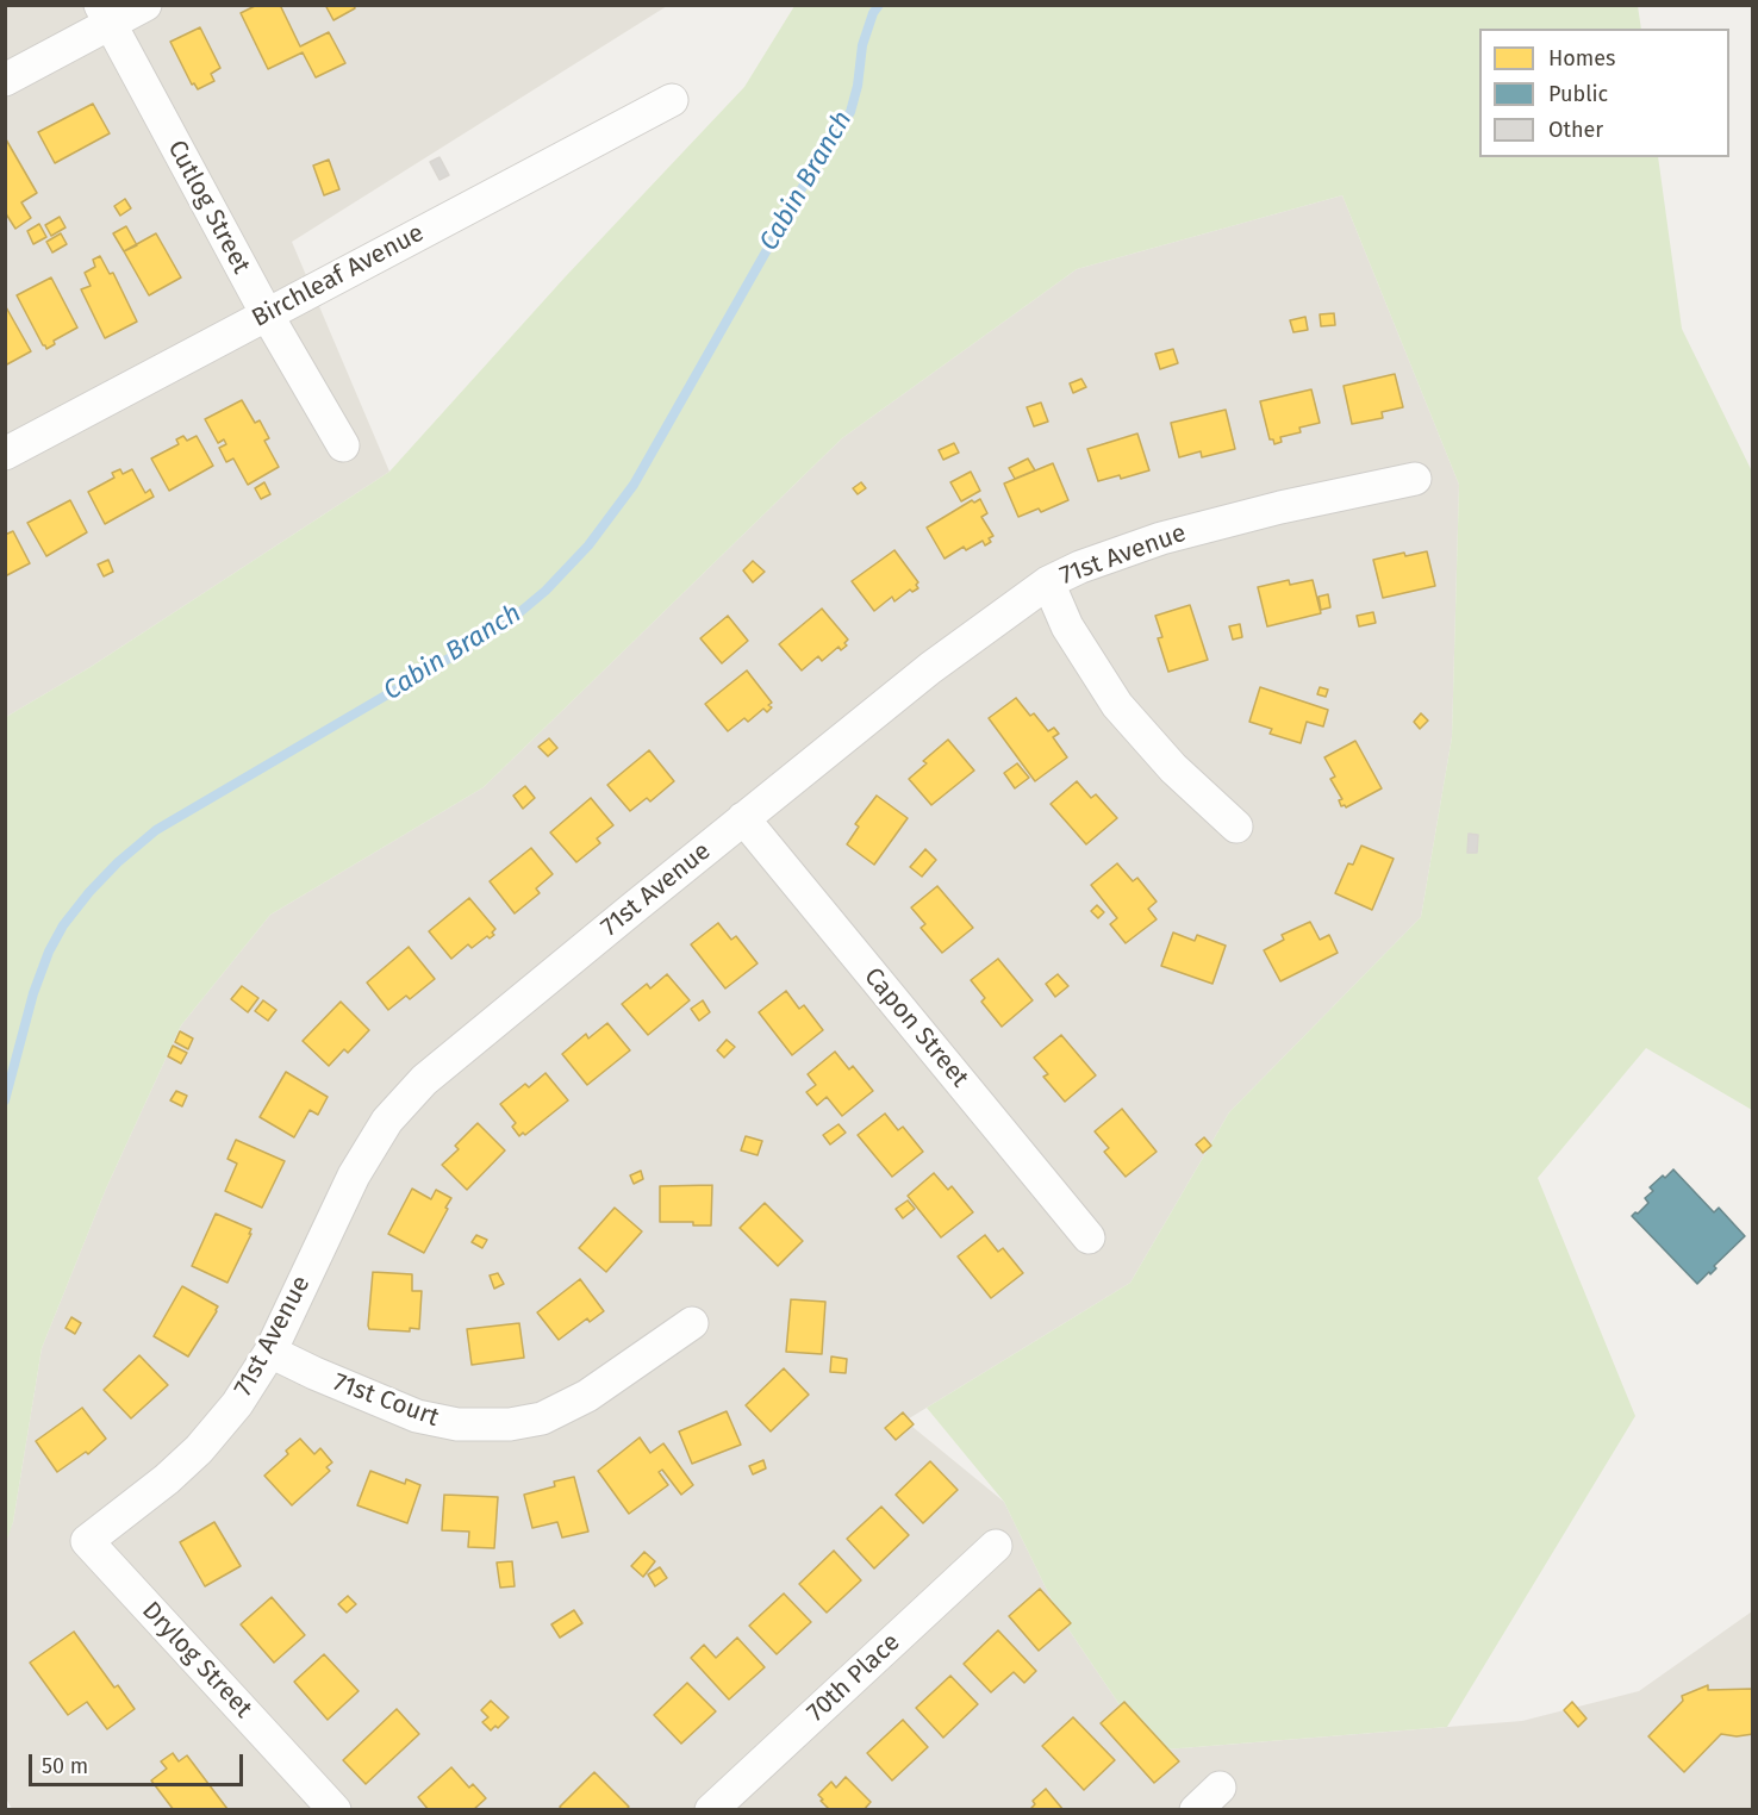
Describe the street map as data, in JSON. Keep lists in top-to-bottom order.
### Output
{
  "streets": {
    "street": [
      "Cutlog Street",
      "Birchleaf Avenue",
      "71st Avenue",
      "Capon Street",
      "71st Court",
      "Drylog Street",
      "70th Place"
    ]
  },
  "crossings": [
    ["Cutlog Street", "Birchleaf Avenue"],
    ["71st Avenue", "Capon Street"],
    ["71st Avenue", "71st Court"],
    ["71st Avenue", "Drylog Street"]
  ],
  "water": ["Cabin Branch"],
  "legend": ["Homes", "Public", "Other"],
  "scale_bar": "50 m"
}
